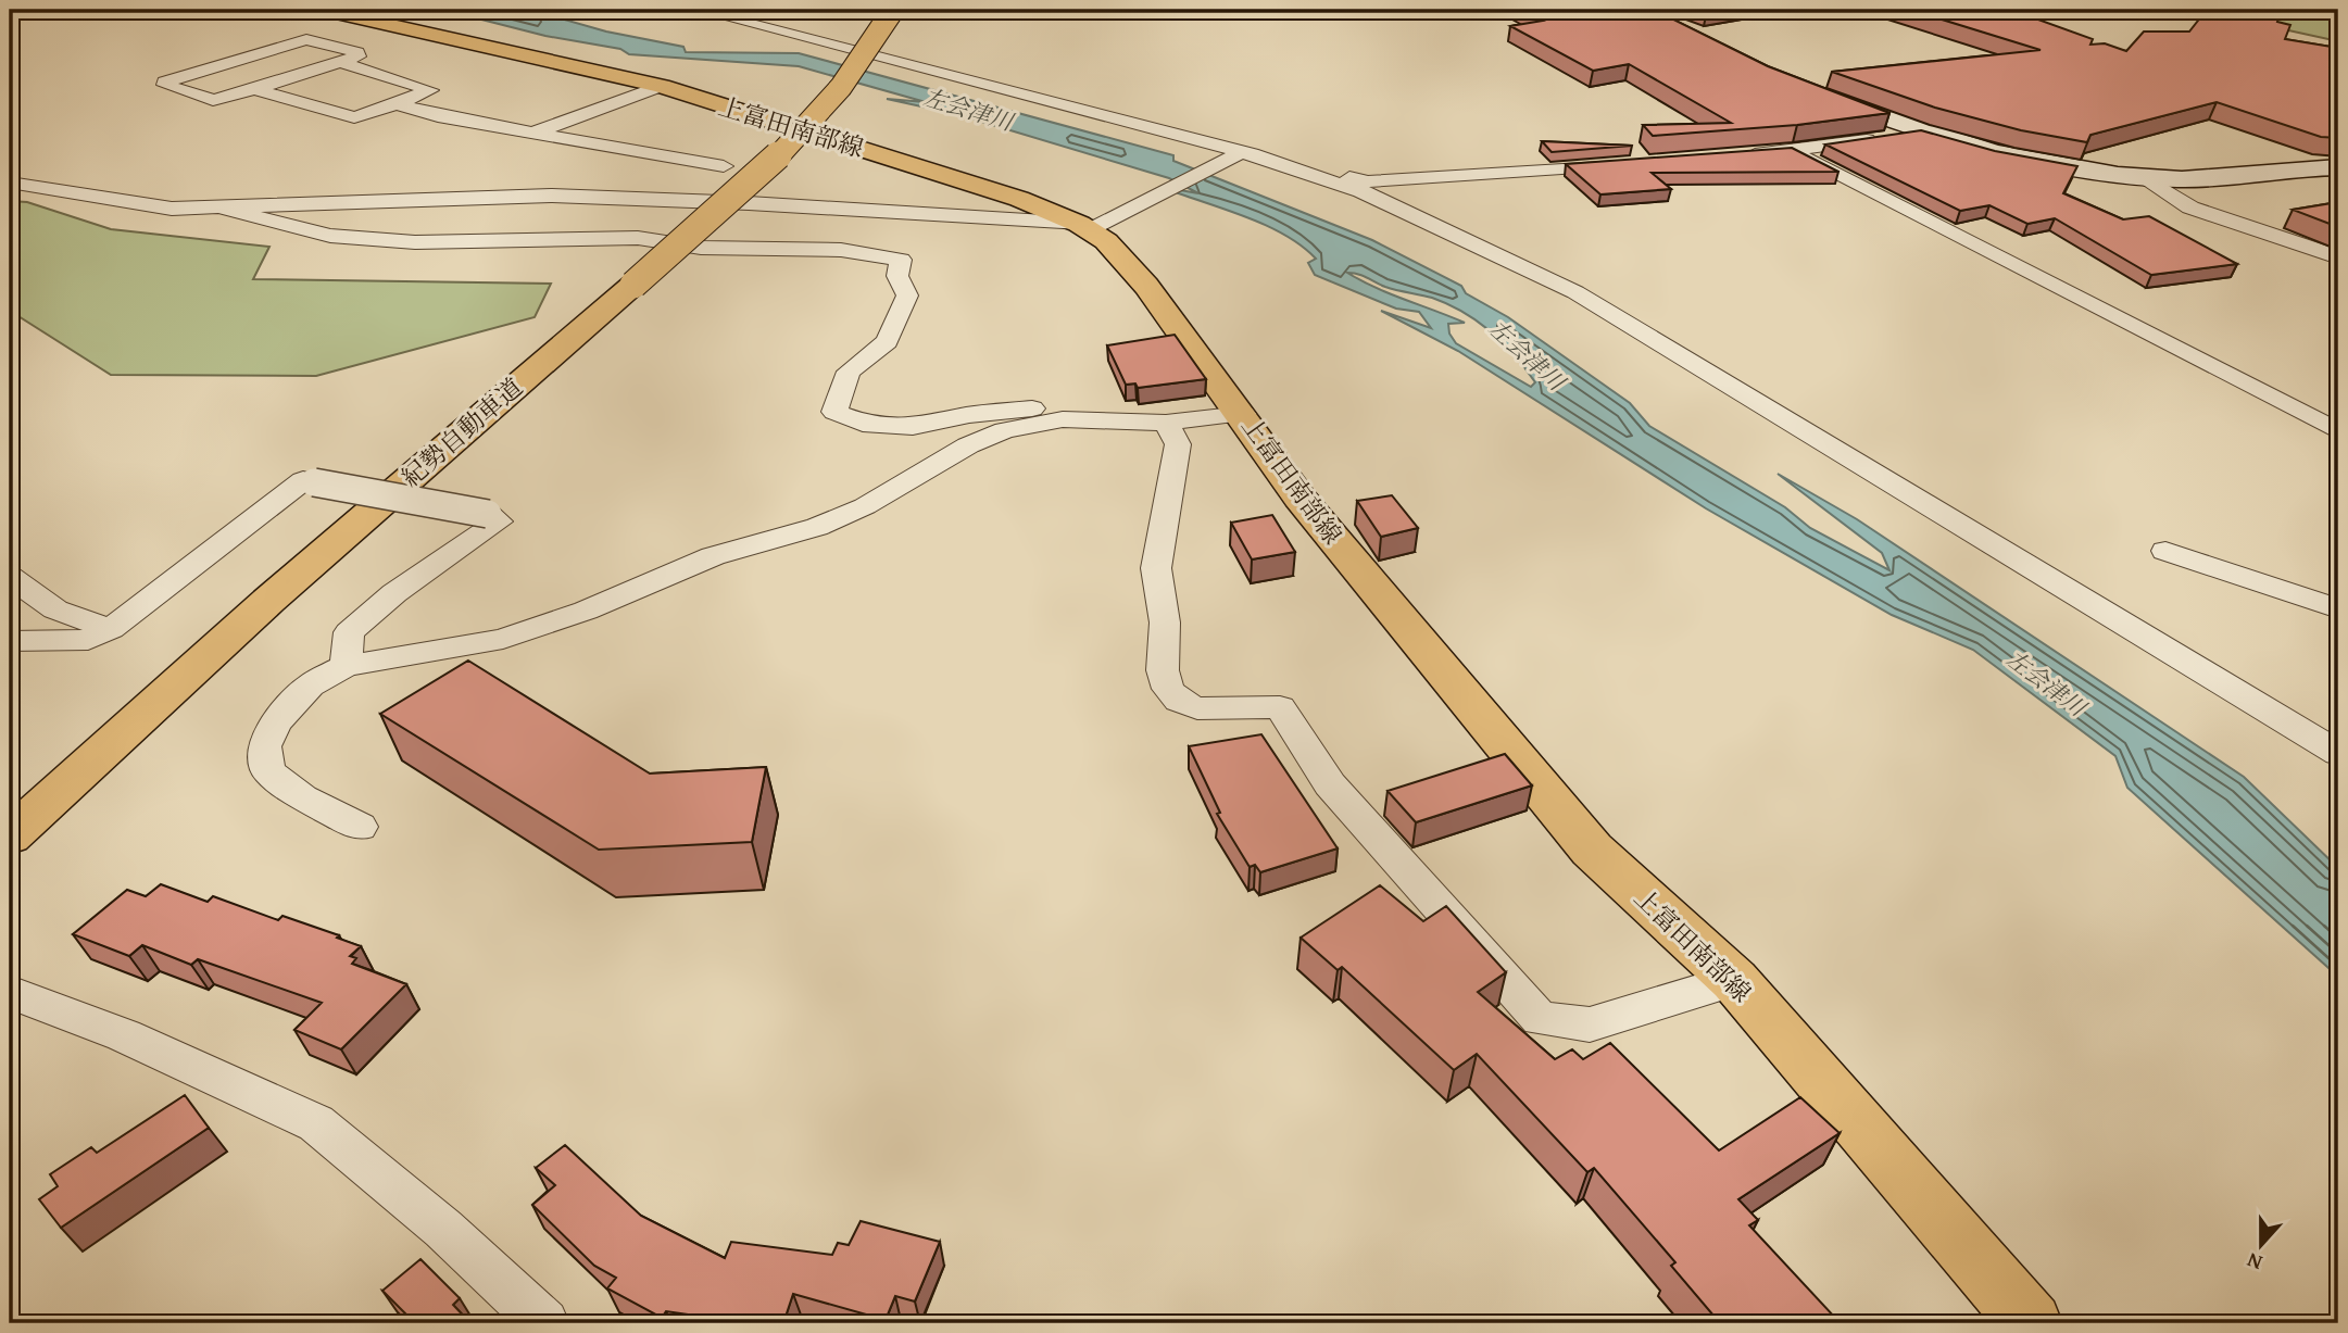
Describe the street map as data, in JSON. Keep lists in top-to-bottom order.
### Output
{
  "streets": {
    "main road": ["上富田南部線", "紀勢自動車道"]
  },
  "water": ["左会津川"],
  "north": "bottom"
}
